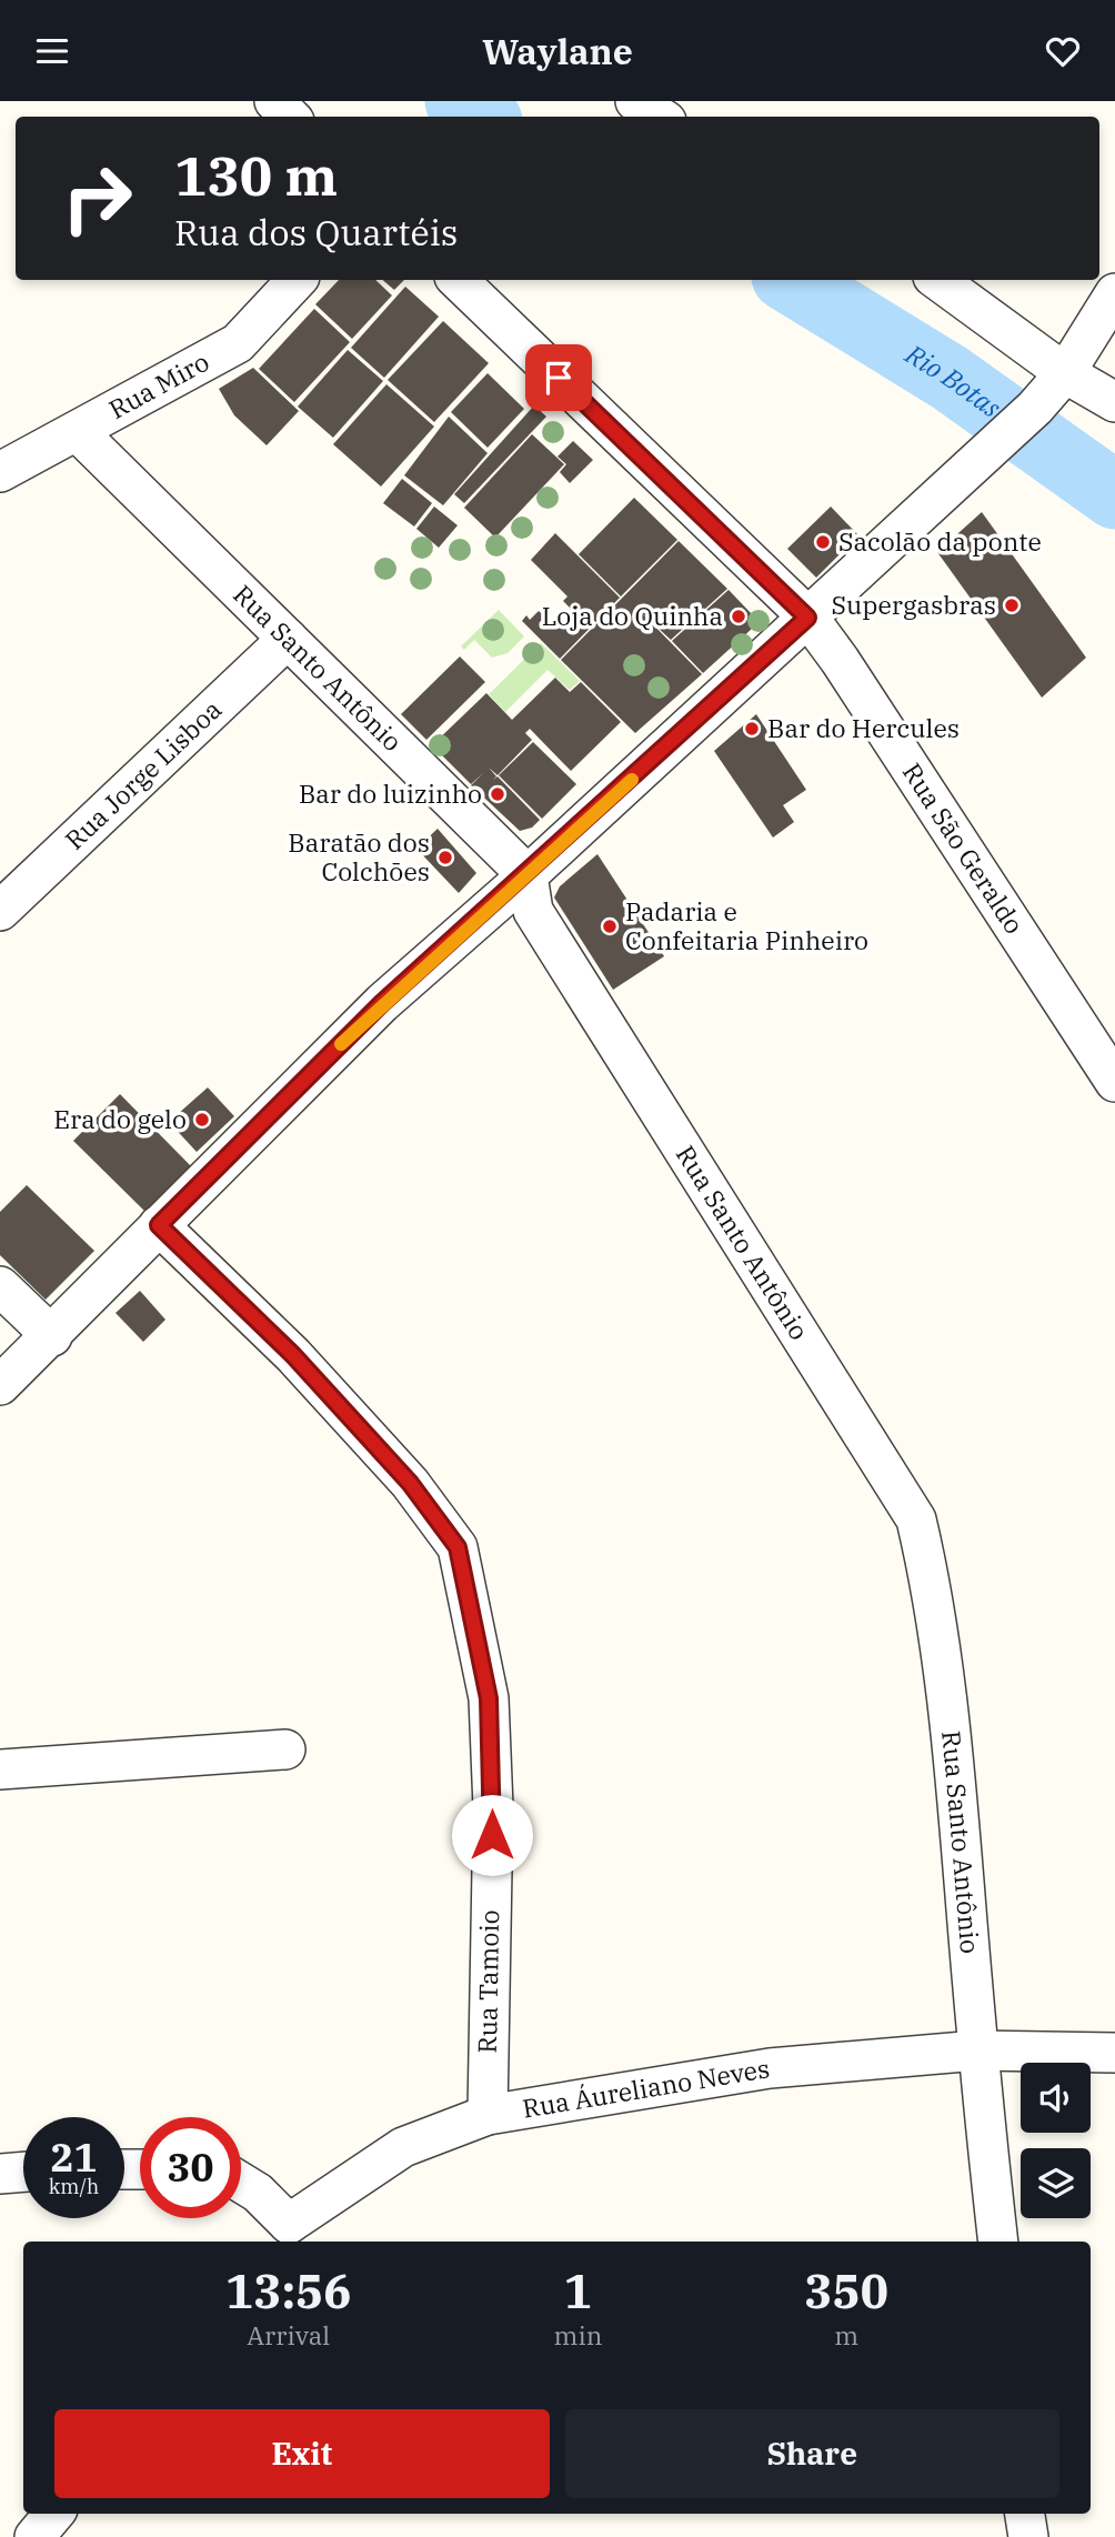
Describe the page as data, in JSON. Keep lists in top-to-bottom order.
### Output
{
  "streets": {
    "street": [
      "Rua Miro",
      "Rua Santo Antônio",
      "Rua Jorge Lisboa",
      "Rua São Geraldo",
      "Rua Tamoio",
      "Rua Áureliano Neves"
    ]
  },
  "crossings": [
    ["Rua Miro", "Rua Santo Antônio"],
    ["Rua Santo Antônio", "Rua Jorge Lisboa"],
    ["Rua Santo Antônio", "Rua Áureliano Neves"],
    ["Rua Tamoio", "Rua Áureliano Neves"]
  ],
  "water": ["Rio Botas"],
  "places": [
    "Sacolão da ponte",
    "Supergasbras",
    "Loja do Quinha",
    "Bar do Hercules",
    "Bar do luizinho",
    "Baratão dos Colchões",
    "Padaria e Confeitaria Pinheiro",
    "Era do gelo"
  ],
  "page": {
    "header": "Waylane",
    "turn": ["130 m", "Rua dos Quartéis"],
    "speed": "21 km/h",
    "limit": "30",
    "eta": [
      "13:56",
      "Arrival",
      "1",
      "min",
      "350",
      "m"
    ],
    "buttons": ["Exit", "Share"]
  }
}
